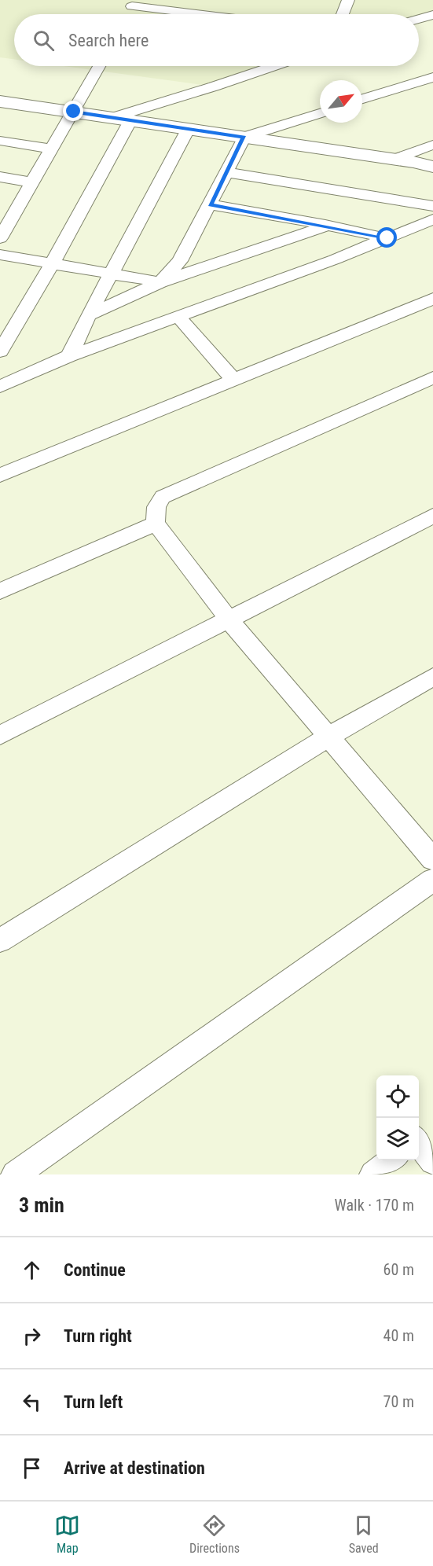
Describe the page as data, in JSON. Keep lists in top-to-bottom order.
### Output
{
  "north": "top right",
  "page": {
    "search": "Search here",
    "heading": ["3 min", "Walk · 170 m"],
    "list": [
      ["Continue", "60 m"],
      ["Turn right", "40 m"],
      ["Turn left", "70 m"],
      "Arrive at destination"
    ],
    "nav": ["Map", "Directions", "Saved"]
  }
}
